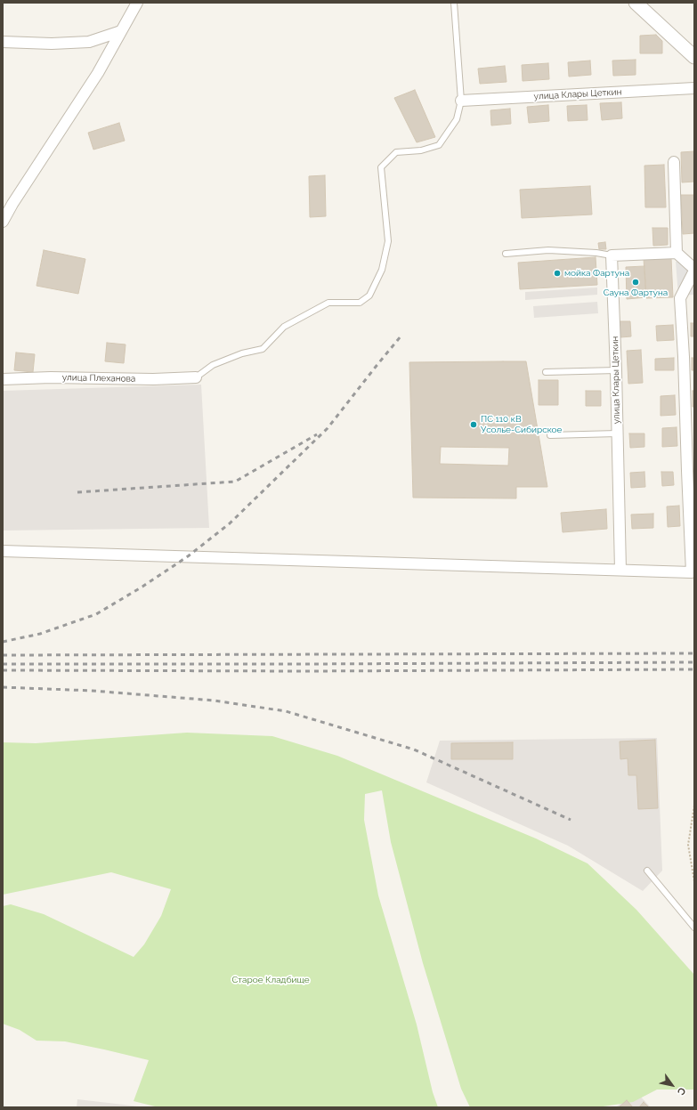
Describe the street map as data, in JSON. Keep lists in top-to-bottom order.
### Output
{
  "streets": {
    "street": ["улица Клары Цеткин", "улица Плеханова"]
  },
  "parks": ["Старое Кладбище"],
  "places": ["мойка Фартуна", "Сауна Фартуна", "ПС 110 кВ Усолье-Сибирское"],
  "north": "bottom right"
}
